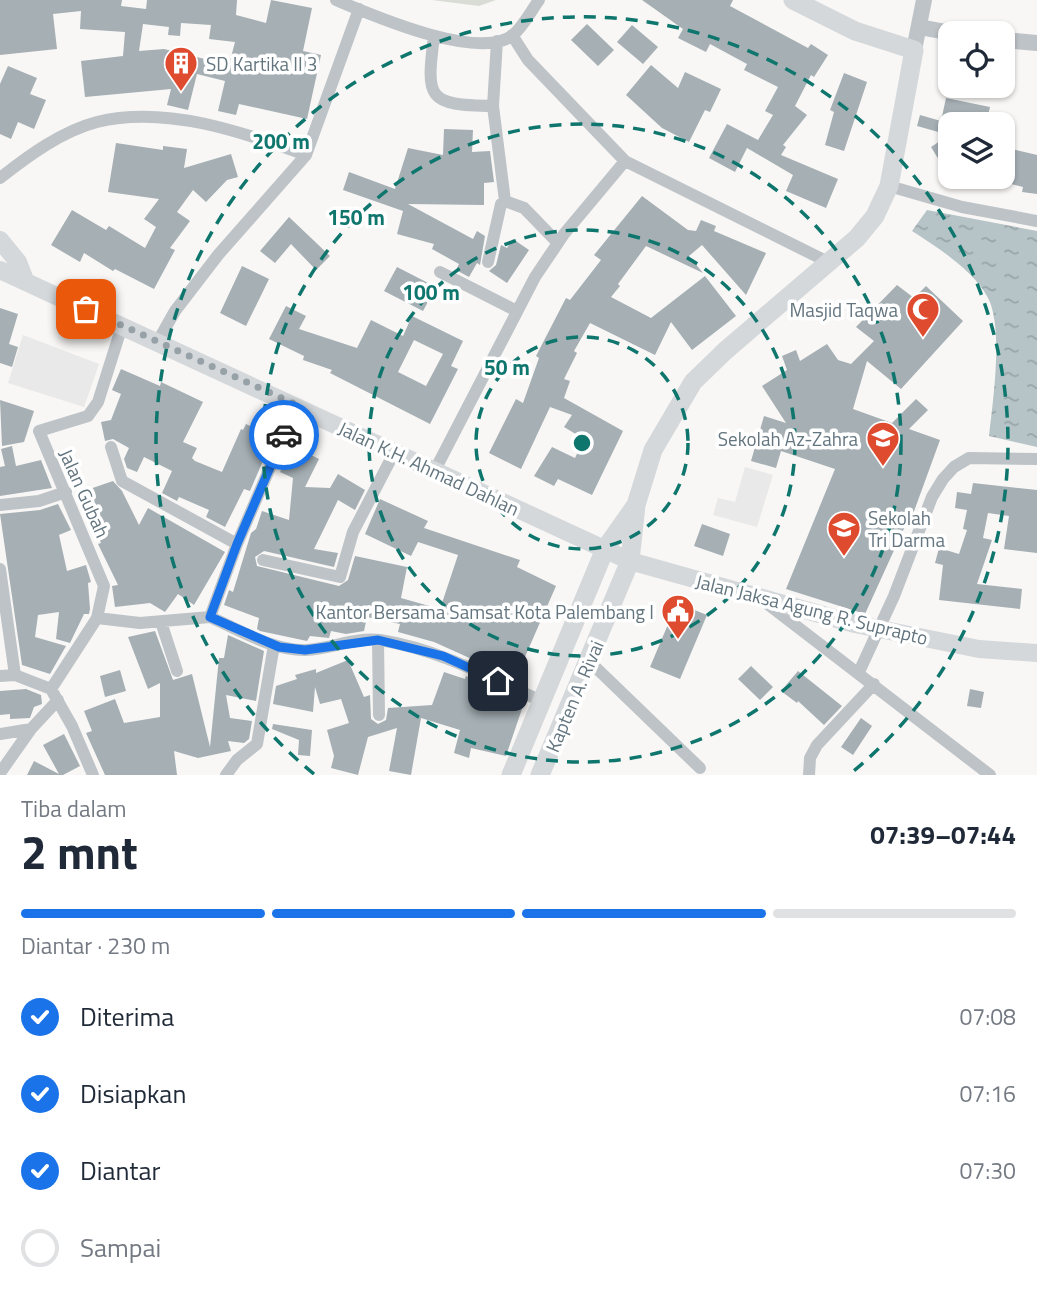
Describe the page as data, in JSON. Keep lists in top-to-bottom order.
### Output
{
  "streets": {
    "main road": ["Jalan K.H. Ahmad Dahlan", "Jalan Jaksa Agung R. Suprapto", "Kapten A. Rivai"],
    "street": ["Jalan Gubah"]
  },
  "crossings": [
    ["Jalan K.H. Ahmad Dahlan", "Jalan Gubah"],
    ["Jalan K.H. Ahmad Dahlan", "Jalan Jaksa Agung R. Suprapto"],
    ["Jalan K.H. Ahmad Dahlan", "Kapten A. Rivai"],
    ["Jalan Jaksa Agung R. Suprapto", "Kapten A. Rivai"]
  ],
  "places": {
    "building": ["SD Kartika II 3"],
    "mosque": ["Masjid Taqwa"],
    "school or university": ["Sekolah Az-Zahra", "Sekolah Tri Darma"],
    "public building": ["Kantor Bersama Samsat Kota Palembang I"]
  },
  "page": {
    "heading": ["2 mnt", "Tiba dalam", "07:39–07:44"],
    "bar": "Diantar · 230 m",
    "list": [
      ["Diterima", "07:08"],
      ["Disiapkan", "07:16"],
      ["Diantar", "07:30"],
      "Sampai"
    ]
  },
  "rings": [
    "200 m",
    "150 m",
    "100 m",
    "50 m"
  ]
}
